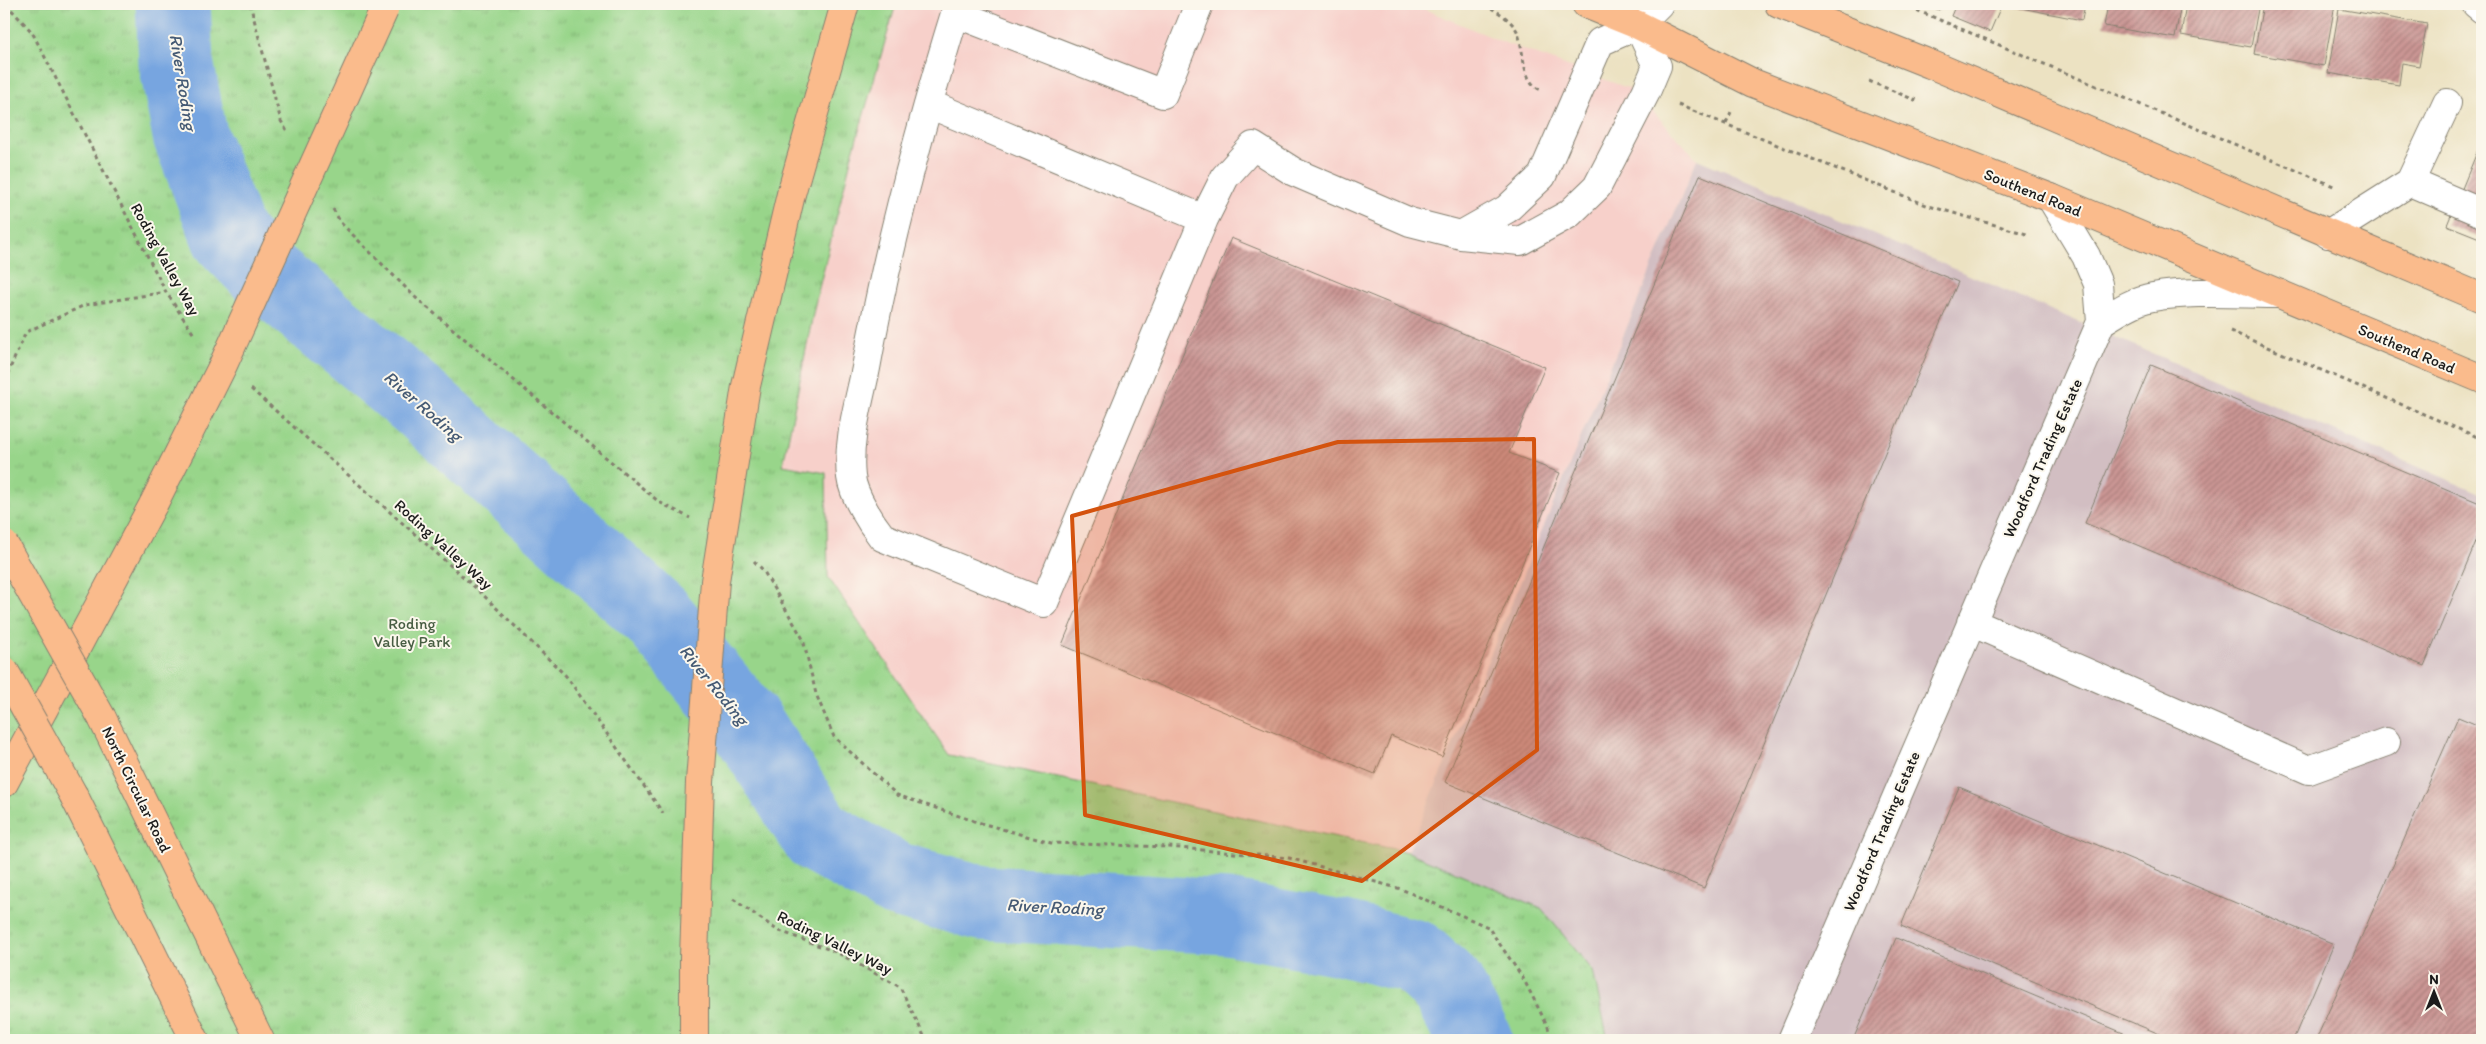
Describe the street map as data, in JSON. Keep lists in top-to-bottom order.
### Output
{
  "streets": {
    "highway": ["Southend Road", "North Circular Road"],
    "street": ["Woodford Trading Estate"],
    "path": ["Roding Valley Way"]
  },
  "crossings": [
    ["Southend Road", "Woodford Trading Estate"]
  ],
  "water": ["River Roding"],
  "parks": ["Roding Valley Park"],
  "north": "top"
}
